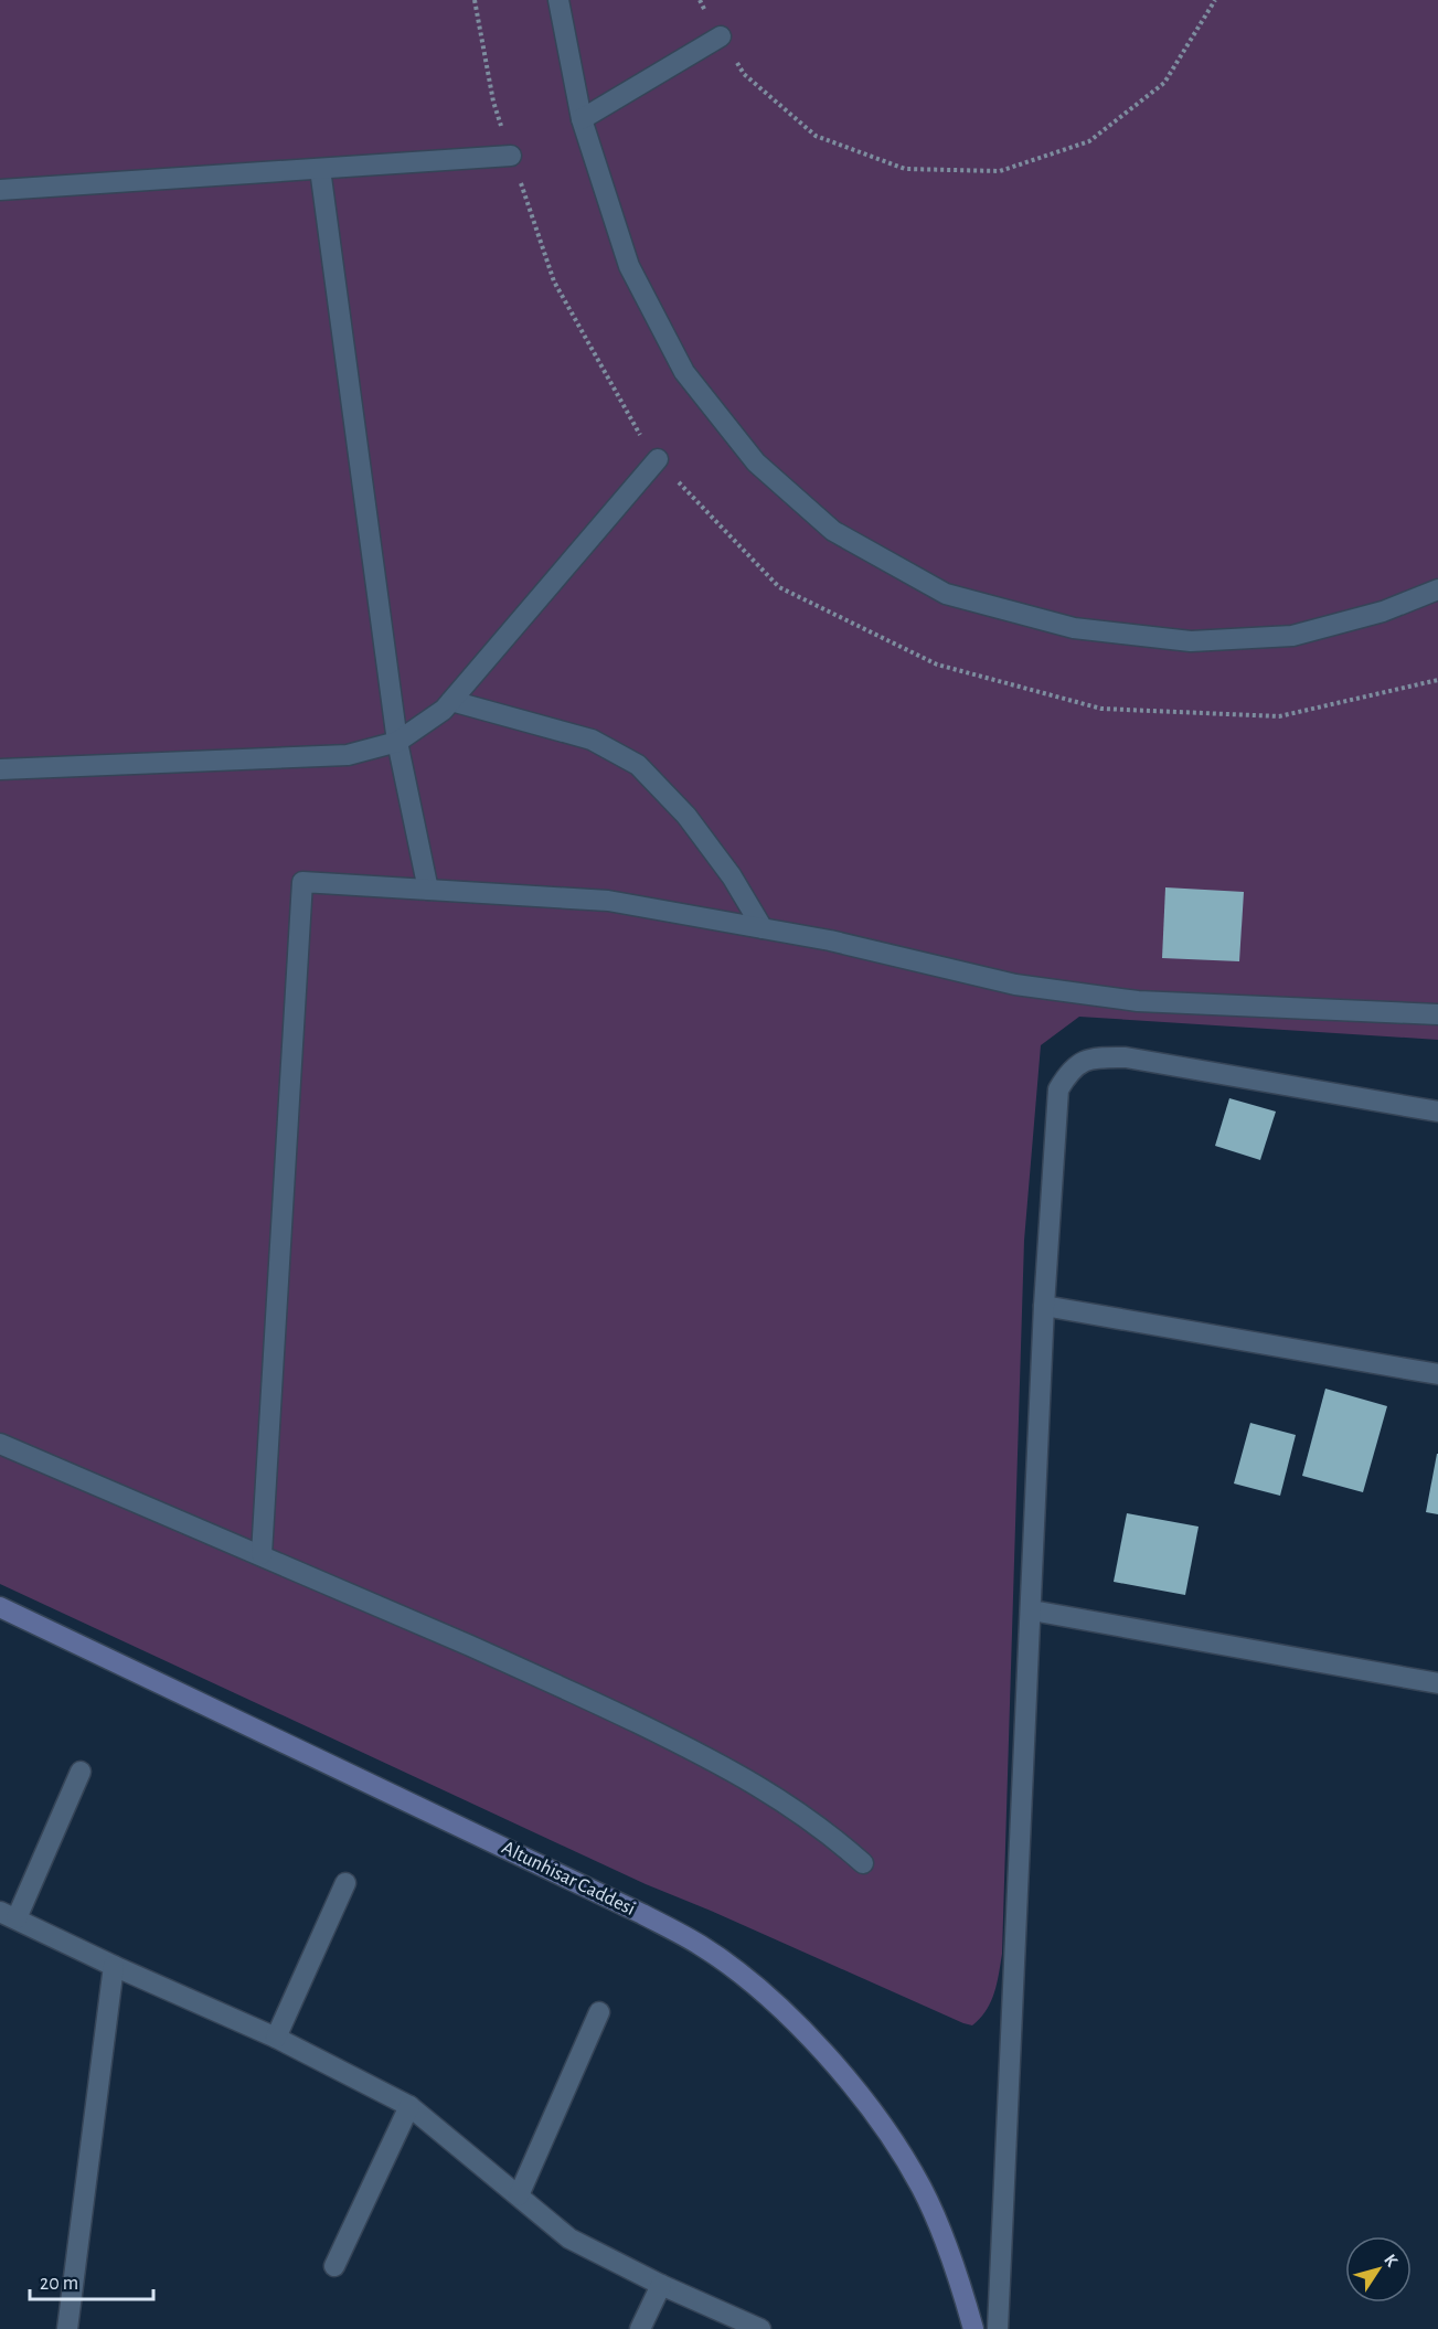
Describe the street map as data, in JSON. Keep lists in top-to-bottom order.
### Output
{
  "streets": {
    "street": ["Altunhisar Caddesi"]
  },
  "scale_bar": "20 m",
  "north": "top right"
}
